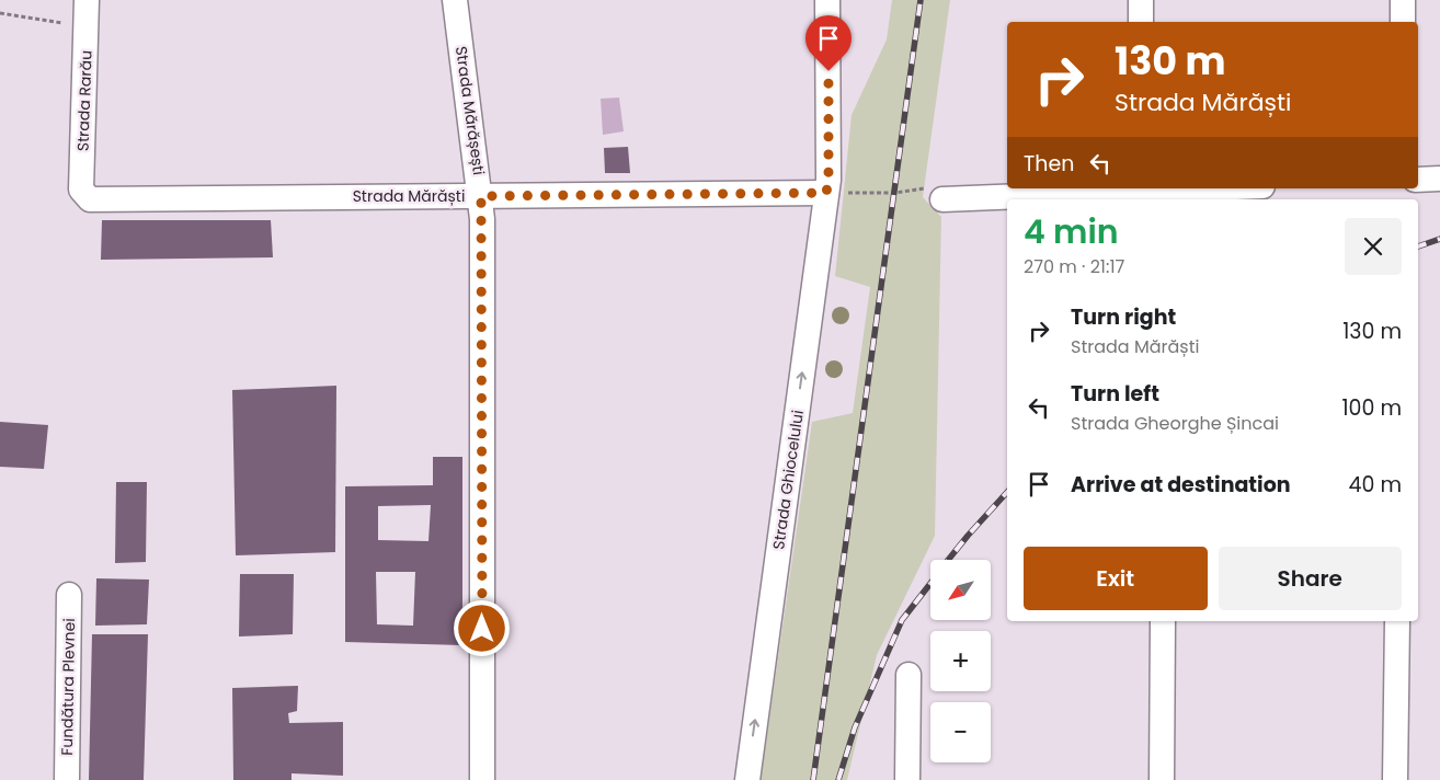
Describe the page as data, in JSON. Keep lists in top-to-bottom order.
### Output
{
  "streets": {
    "street": [
      "Strada Rarău",
      "Strada Mărășești",
      "Strada Mărăști",
      "Strada Ghiocelului",
      "Fundătura Plevnei"
    ]
  },
  "crossings": [
    ["Strada Rarău", "Strada Mărăști"],
    ["Strada Mărășești", "Strada Mărăști"],
    ["Strada Mărăști", "Strada Ghiocelului"]
  ],
  "one_way": ["Strada Ghiocelului"],
  "north": "bottom left",
  "page": {
    "turn": ["130 m", "Strada Mărăști"],
    "then": "Then",
    "heading": ["4 min", "270 m · 21:17"],
    "list": [
      {
        "name": "Turn right",
        "note": "Strada Mărăști",
        "value": "130 m"
      },
      {
        "name": "Turn left",
        "note": "Strada Gheorghe Șincai",
        "value": "100 m"
      },
      {
        "name": "Arrive at destination",
        "value": "40 m"
      }
    ],
    "buttons": ["Exit", "Share"],
    "map_buttons": ["+", "−"]
  }
}
